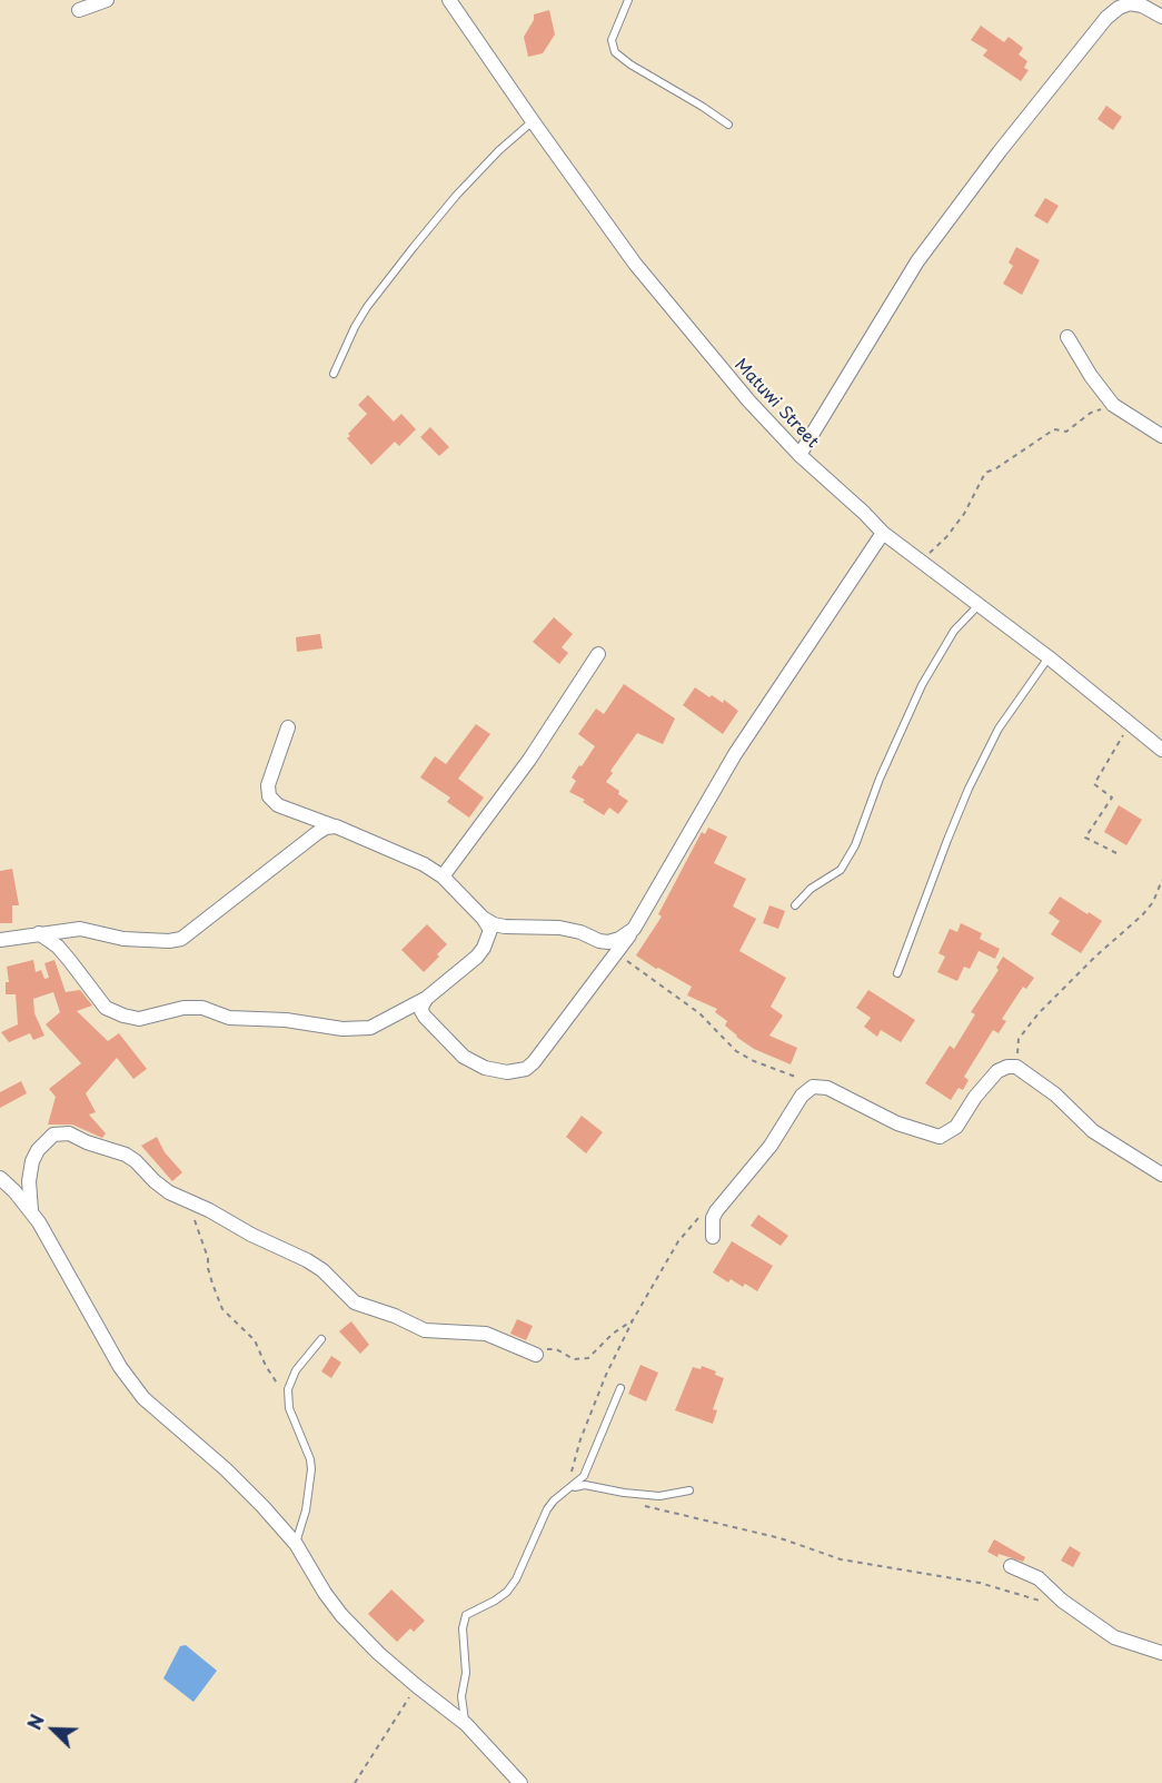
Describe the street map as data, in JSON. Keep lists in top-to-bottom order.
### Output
{
  "streets": {
    "street": ["Matuwi Street"]
  },
  "north": "top left"
}
